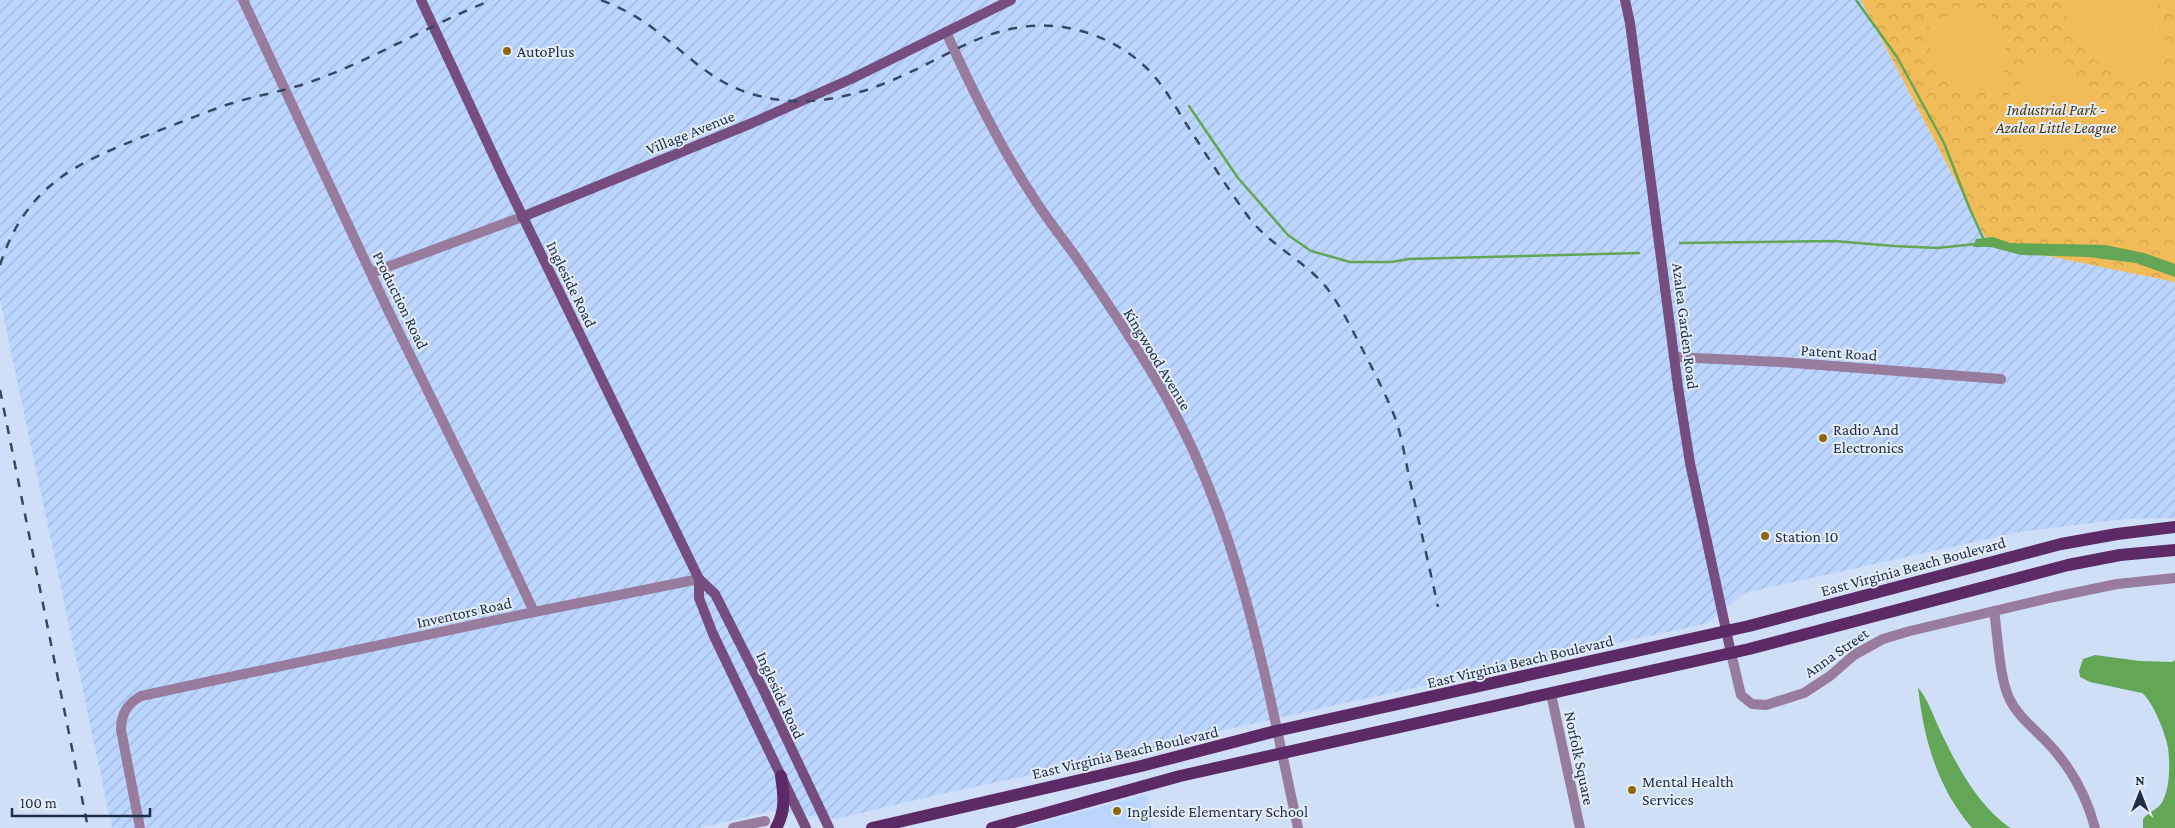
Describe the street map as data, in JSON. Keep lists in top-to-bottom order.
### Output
{
  "streets": {
    "main road": ["East Virginia Beach Boulevard"],
    "street": [
      "Village Avenue",
      "Ingleside Road",
      "Production Road",
      "Azalea Garden Road",
      "Patent Road",
      "Kingwood Avenue",
      "Inventors Road",
      "Anna Street",
      "Norfolk Square"
    ]
  },
  "crossings": [
    ["Village Avenue", "Ingleside Road"],
    ["Village Avenue", "Production Road"],
    ["Village Avenue", "Kingwood Avenue"],
    ["Ingleside Road", "Inventors Road"],
    ["Production Road", "Inventors Road"],
    ["Azalea Garden Road", "Patent Road"],
    ["Azalea Garden Road", "East Virginia Beach Boulevard"],
    ["Azalea Garden Road", "Anna Street"],
    ["Kingwood Avenue", "East Virginia Beach Boulevard"]
  ],
  "parks": ["Industrial Park - Azalea Little League"],
  "places": [
    "AutoPlus",
    "Radio And Electronics",
    "Station 10",
    "Mental Health Services",
    "Ingleside Elementary School"
  ],
  "scale_bar": "100 m",
  "north": "top"
}
